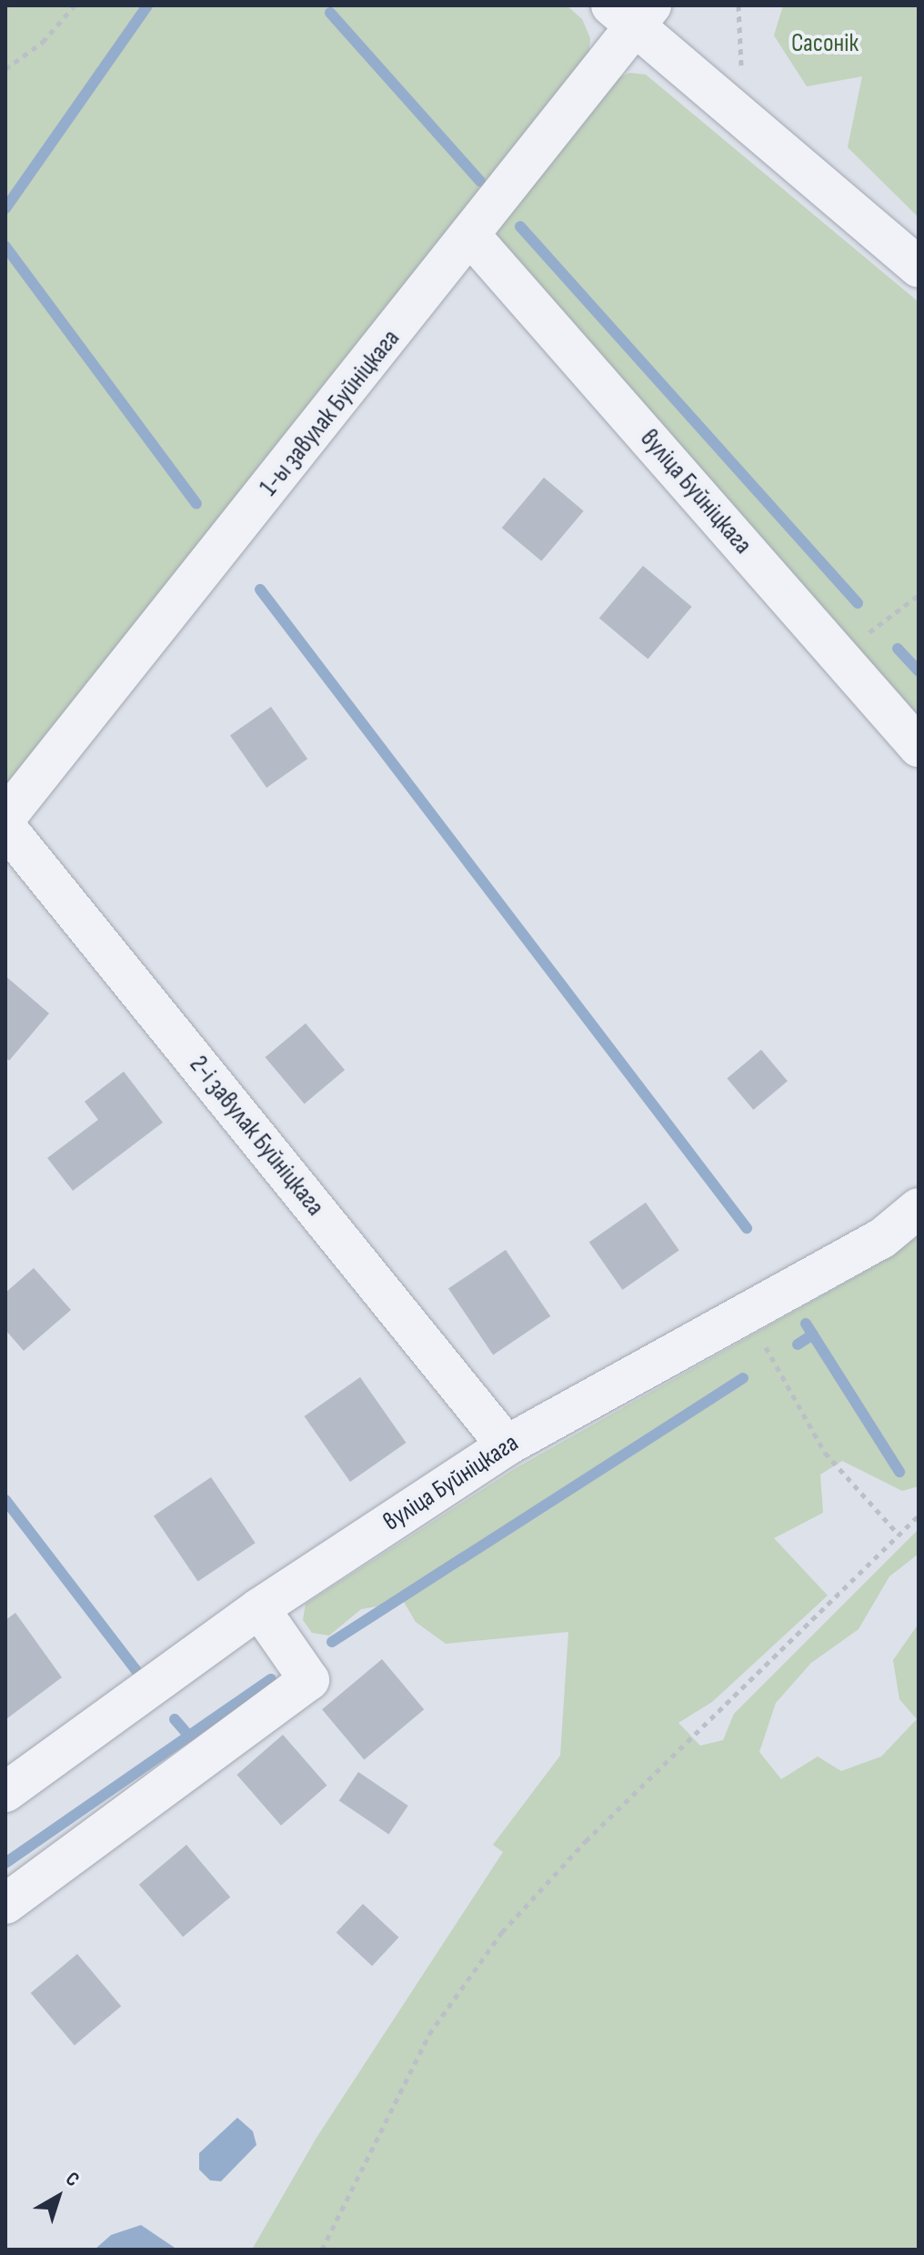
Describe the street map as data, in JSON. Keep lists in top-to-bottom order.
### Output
{
  "streets": {
    "street": ["1-ы завулак Буйніцкага", "вуліца Буйніцкага", "2-і завулак Буйніцкага"]
  },
  "crossings": [
    ["1-ы завулак Буйніцкага", "вуліца Буйніцкага"],
    ["вуліца Буйніцкага", "2-і завулак Буйніцкага"]
  ],
  "parks": ["Сасонік"],
  "north": "top right"
}
